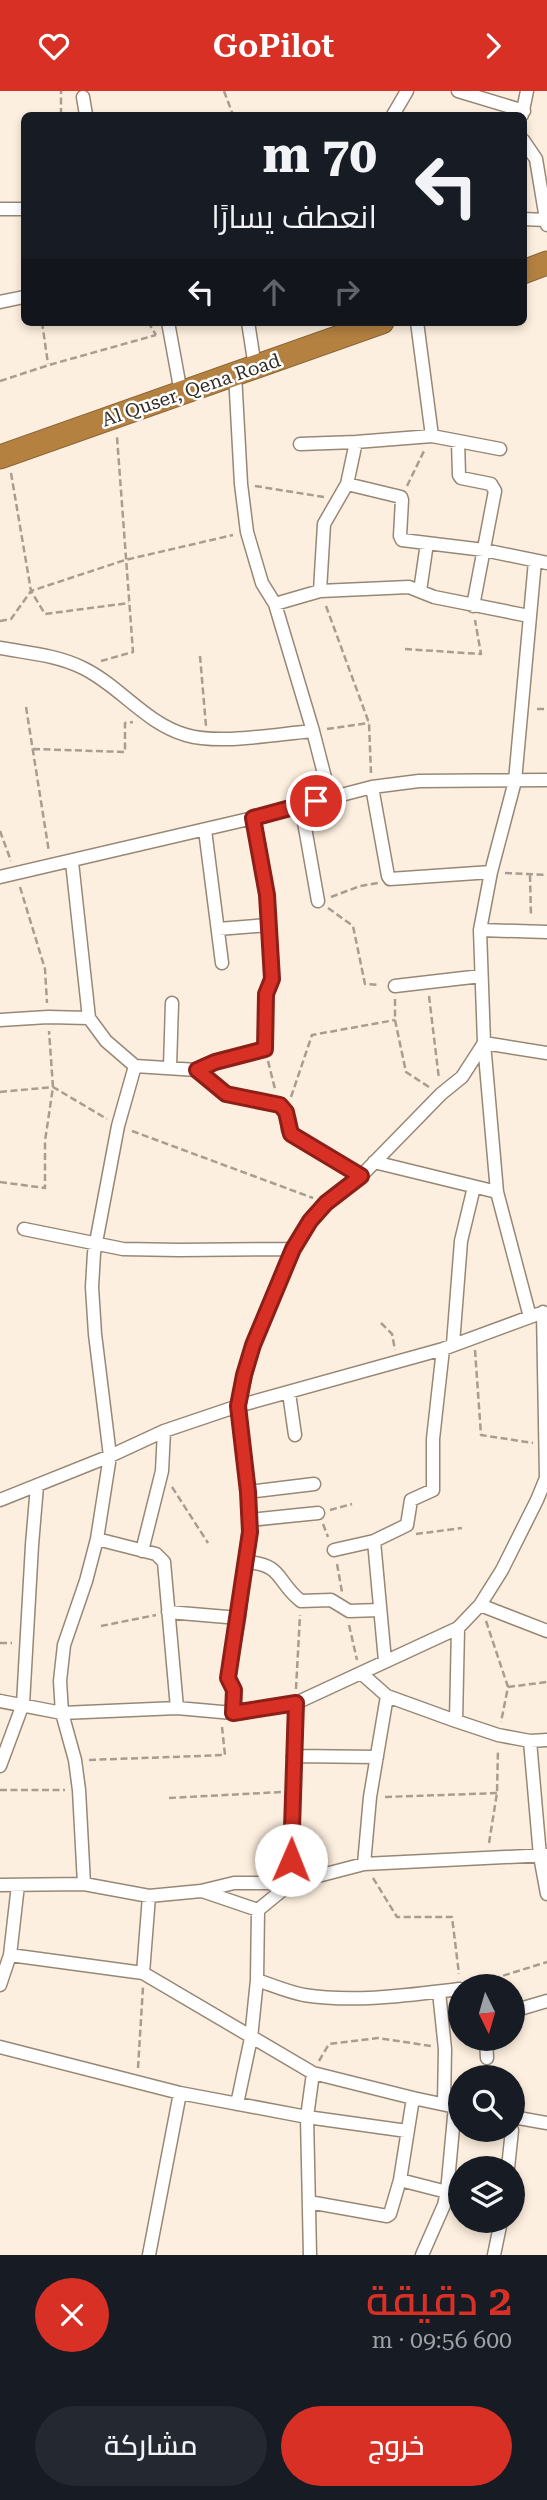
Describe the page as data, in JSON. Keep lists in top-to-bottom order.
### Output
{
  "streets": {
    "highway": ["Al Quser, Qena Road"]
  },
  "north": "bottom",
  "page": {
    "header": "GoPilot",
    "turn": ["70 m", "انعطف يسارًا"],
    "heading": ["2 دقيقة", "600 m · 09:56"],
    "buttons": ["خروج", "مشاركة"]
  }
}
